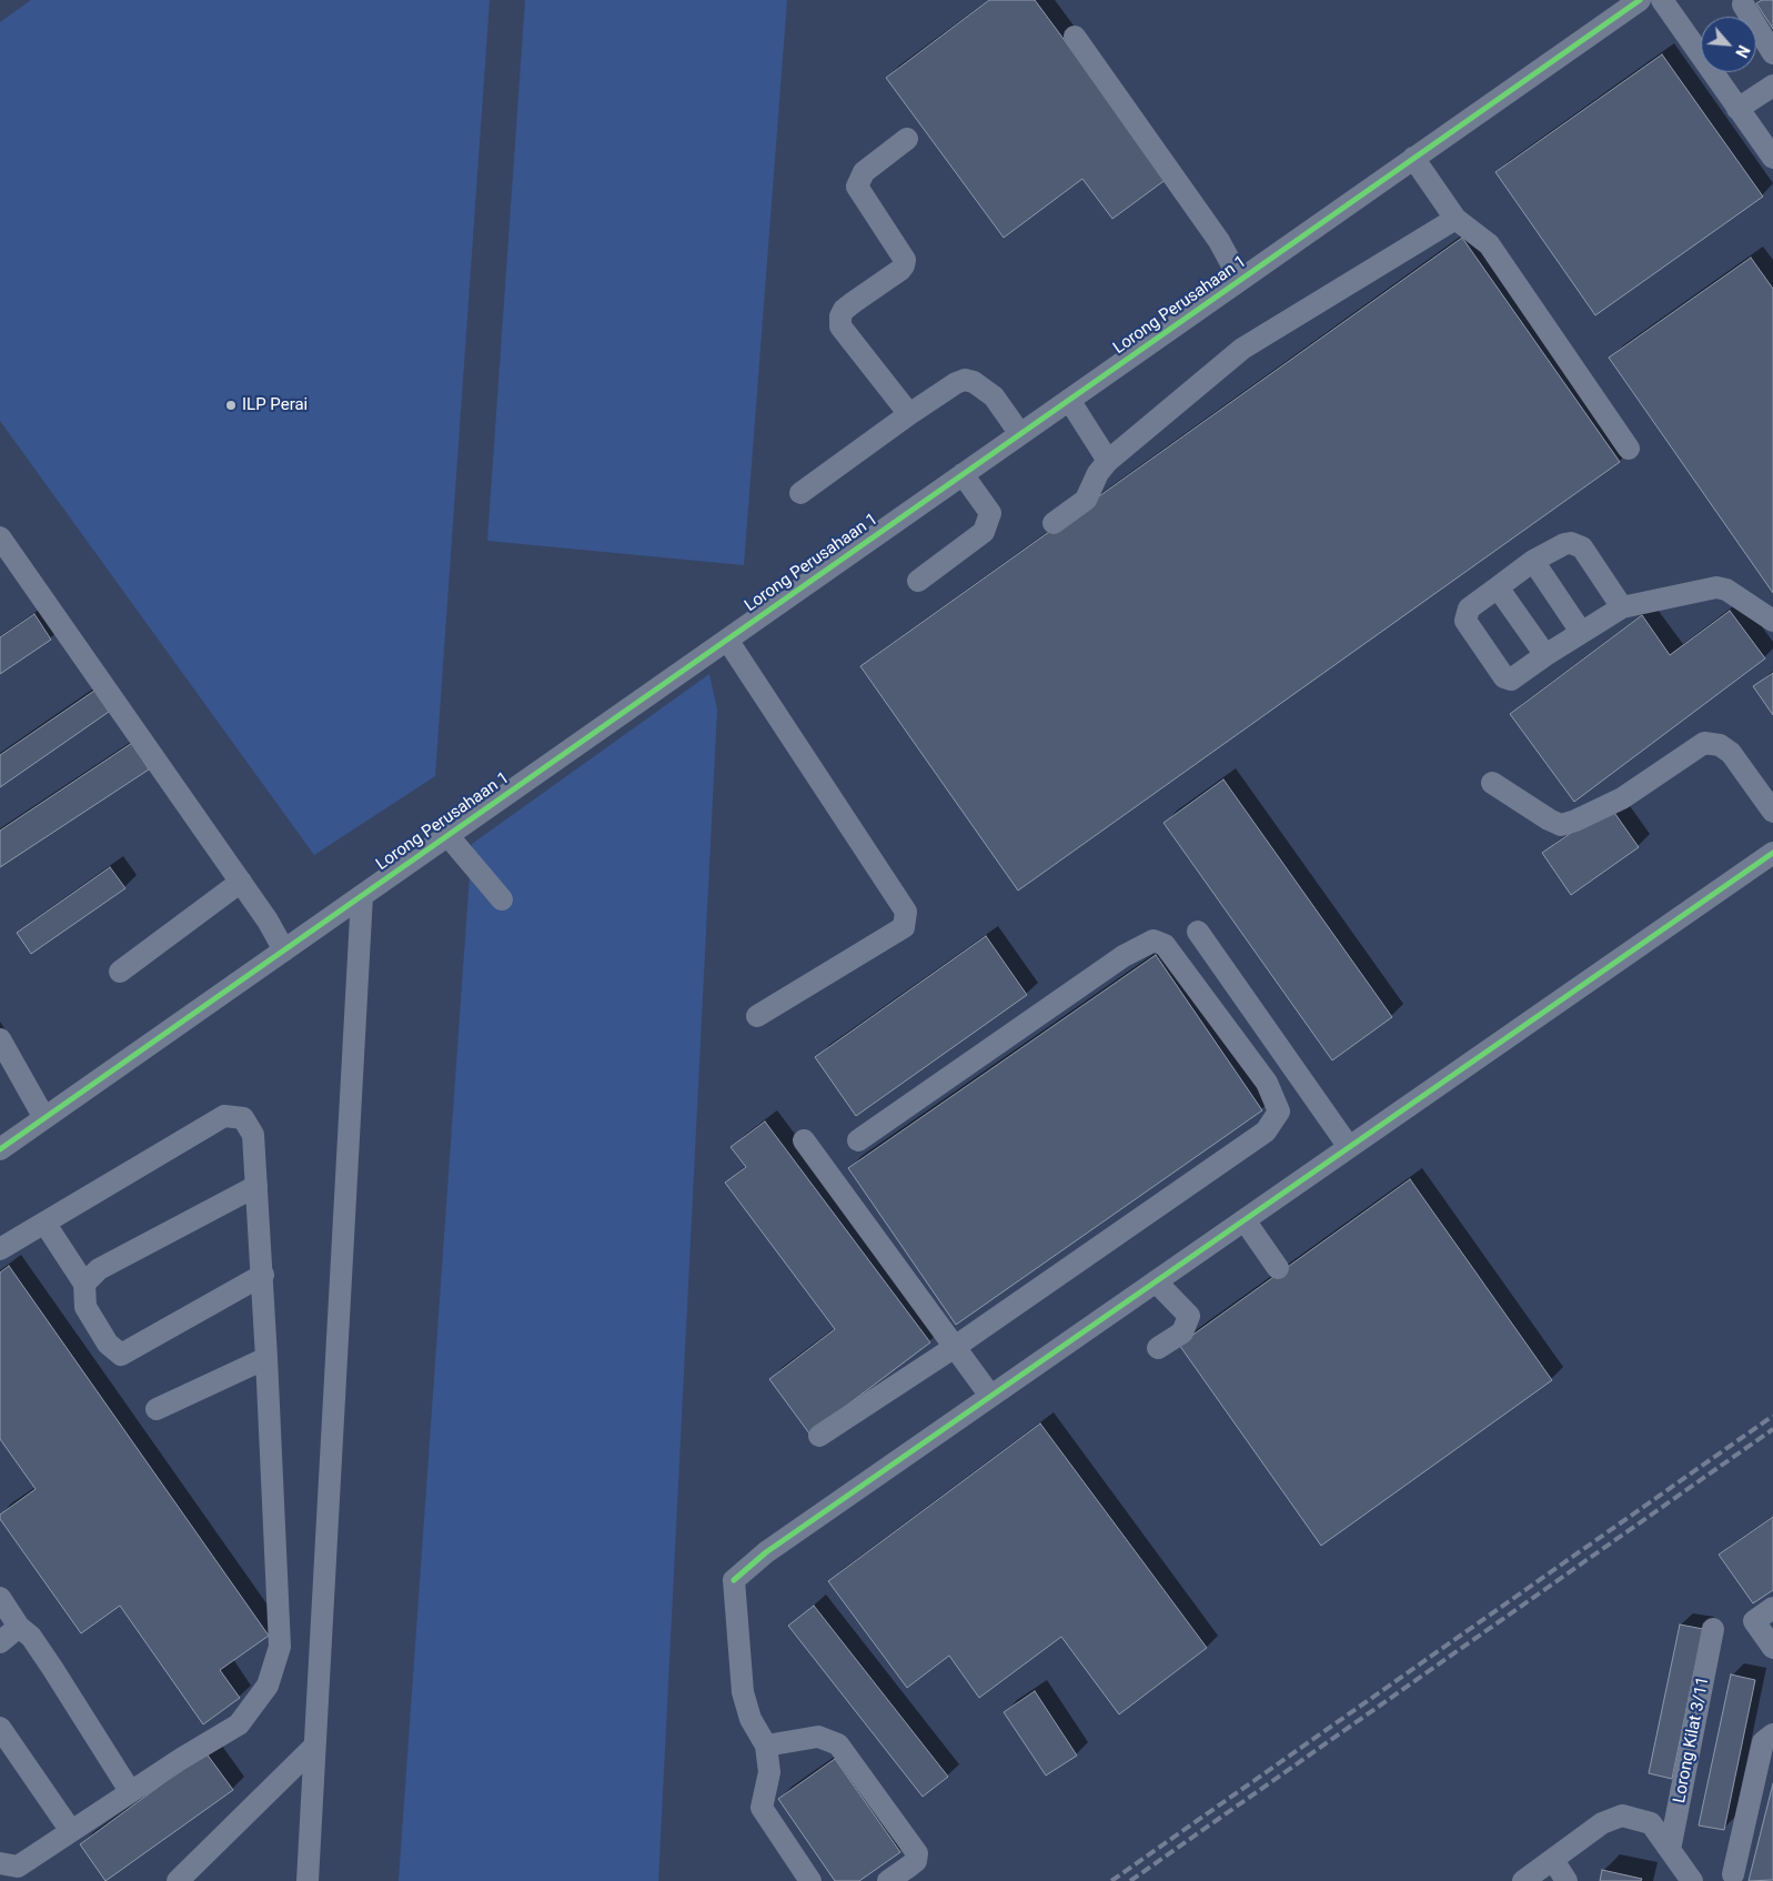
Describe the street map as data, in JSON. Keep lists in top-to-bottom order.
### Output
{
  "streets": {
    "street": ["Lorong Perusahaan 1", "Lorong Kilat 3/11"]
  },
  "places": ["ILP Perai"],
  "north": "bottom right"
}
